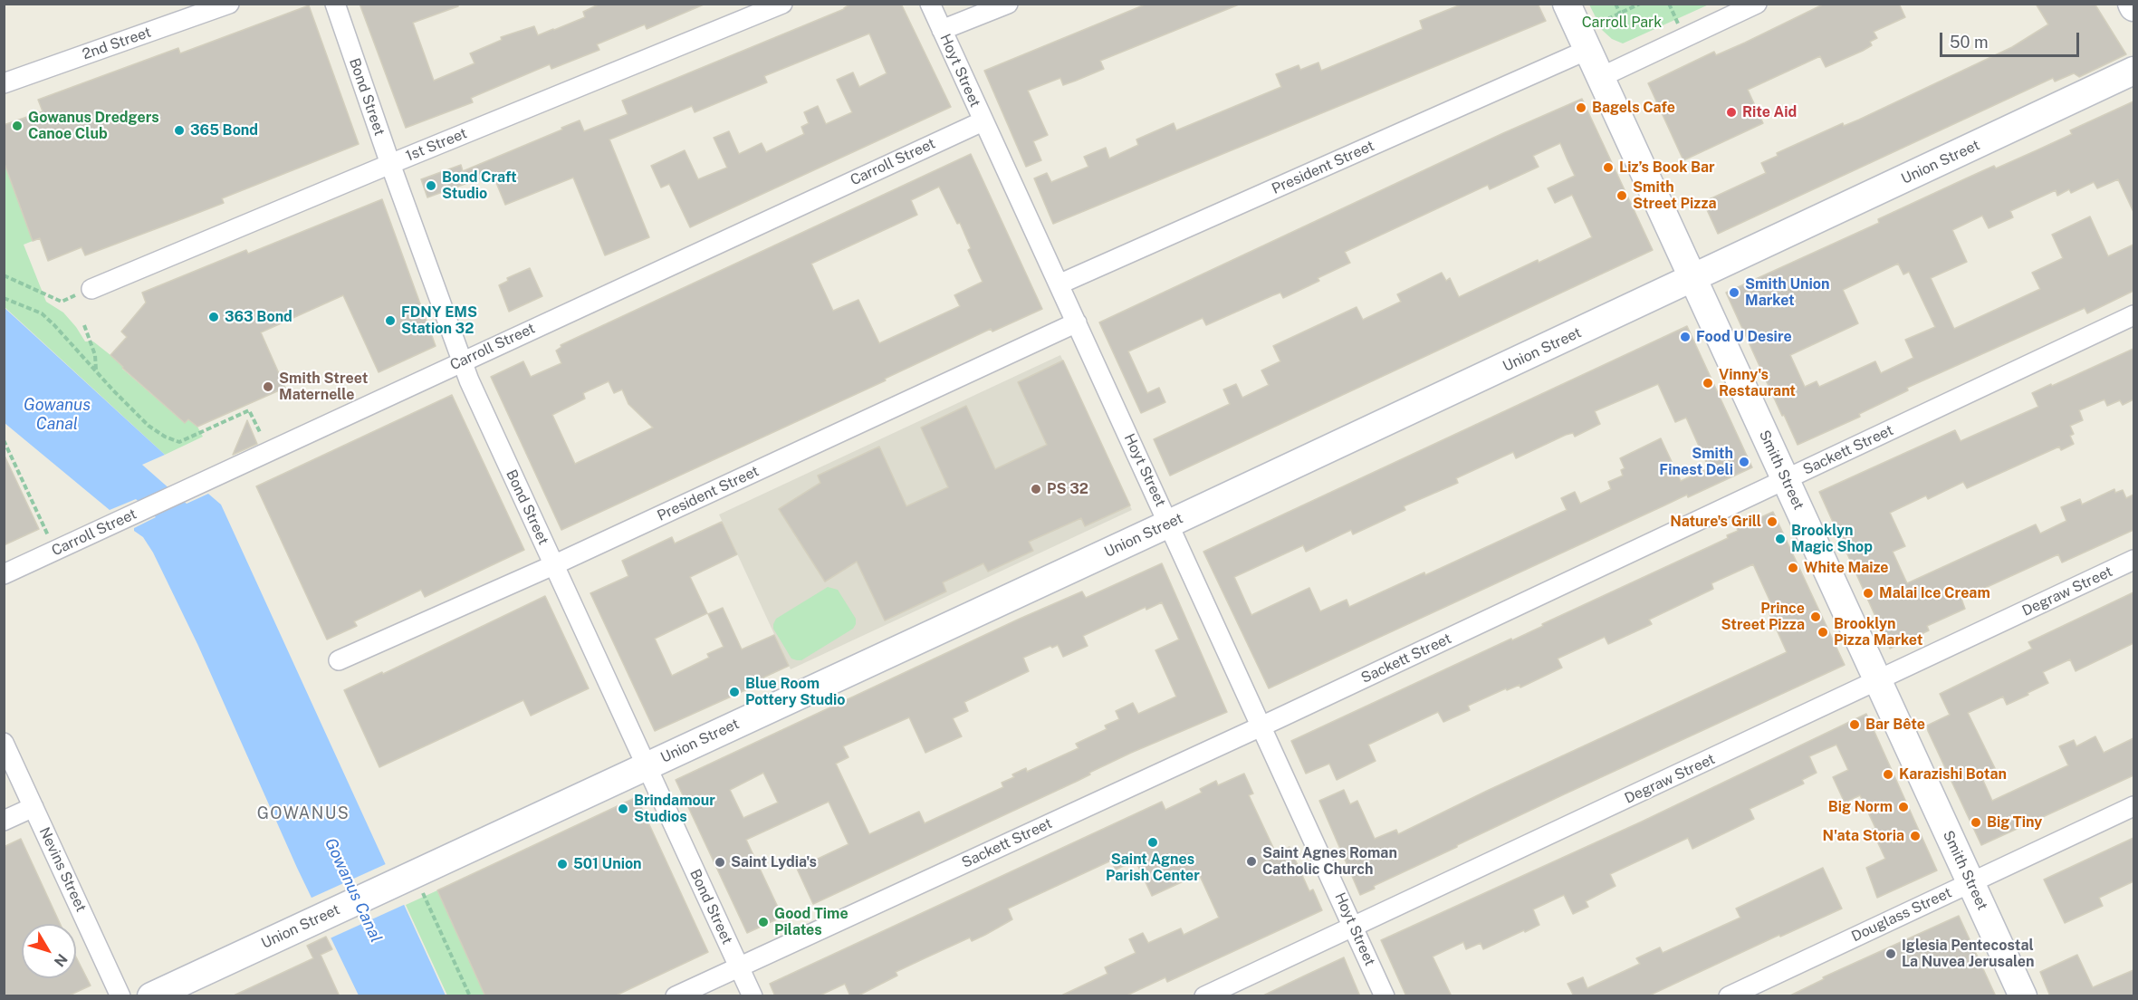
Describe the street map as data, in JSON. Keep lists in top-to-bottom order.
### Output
{
  "streets": {
    "street": [
      "2nd Street",
      "Hoyt Street",
      "Bond Street",
      "1st Street",
      "Carroll Street",
      "Union Street",
      "President Street",
      "Sackett Street",
      "Smith Street",
      "Degraw Street",
      "Nevins Street",
      "Douglass Street"
    ]
  },
  "crossings": [
    ["Hoyt Street", "Carroll Street"],
    ["Hoyt Street", "Union Street"],
    ["Hoyt Street", "President Street"],
    ["Hoyt Street", "Sackett Street"],
    ["Hoyt Street", "Degraw Street"],
    ["Bond Street", "1st Street"],
    ["Bond Street", "Carroll Street"],
    ["Bond Street", "Union Street"],
    ["Bond Street", "President Street"],
    ["Bond Street", "Sackett Street"],
    ["Union Street", "Smith Street"],
    ["President Street", "Smith Street"],
    ["Sackett Street", "Smith Street"],
    ["Smith Street", "Degraw Street"],
    ["Smith Street", "Douglass Street"]
  ],
  "districts": ["GOWANUS"],
  "water": ["Gowanus Canal"],
  "parks": ["Carroll Park"],
  "places": [
    "Bagels Cafe",
    "Rite Aid",
    "Gowanus Dredgers Canoe Club",
    "365 Bond",
    "Liz’s Book Bar",
    "Bond Craft Studio",
    "Smith Street Pizza",
    "Smith Union Market",
    "363 Bond",
    "FDNY EMS Station 32",
    "Food U Desire",
    "Vinny's Restaurant",
    "Smith Street Maternelle",
    "Smith Finest Deli",
    "PS 32",
    "Nature's Grill",
    "Brooklyn Magic Shop",
    "White Maize",
    "Malai Ice Cream",
    "Prince Street Pizza",
    "Brooklyn Pizza Market",
    "Blue Room Pottery Studio",
    "Bar Bête",
    "Karazishi Botan",
    "Big Norm",
    "Brindamour Studios",
    "Big Tiny",
    "N'ata Storia",
    "Saint Agnes Parish Center",
    "Saint Agnes Roman Catholic Church",
    "Saint Lydia's",
    "501 Union",
    "Good Time Pilates",
    "Iglesia Pentecostal La Nuvea Jerusalen"
  ],
  "scale_bar": "50 m",
  "north": "bottom right"
}
